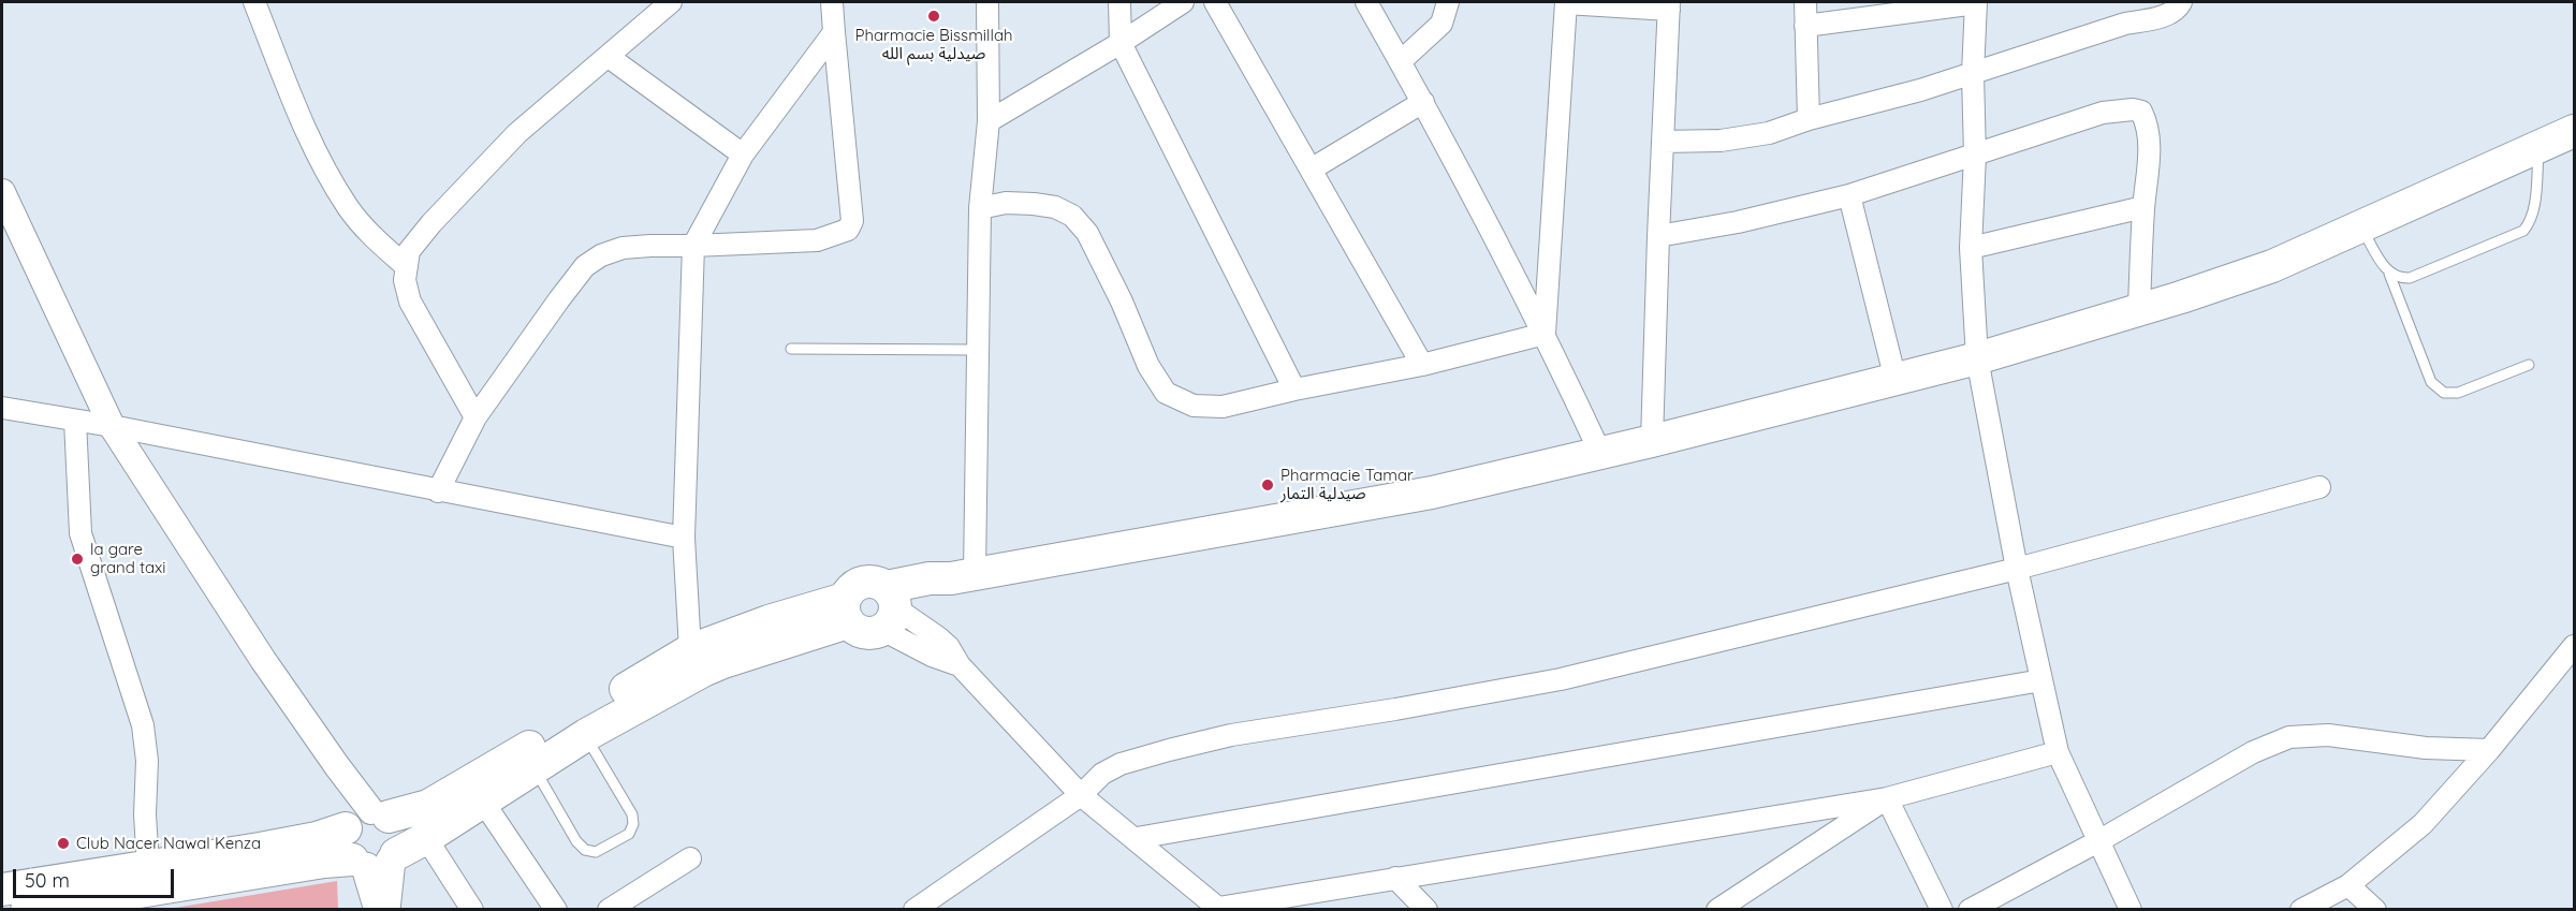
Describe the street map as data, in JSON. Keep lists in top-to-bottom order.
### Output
{
  "places": [
    "Pharmacie Bissmillah صيدلية بسم الله",
    "Pharmacie Tamar صيدلية التمار",
    "la gare grand taxi",
    "Club Nacer Nawal Kenza"
  ],
  "scale_bar": "50 m"
}
